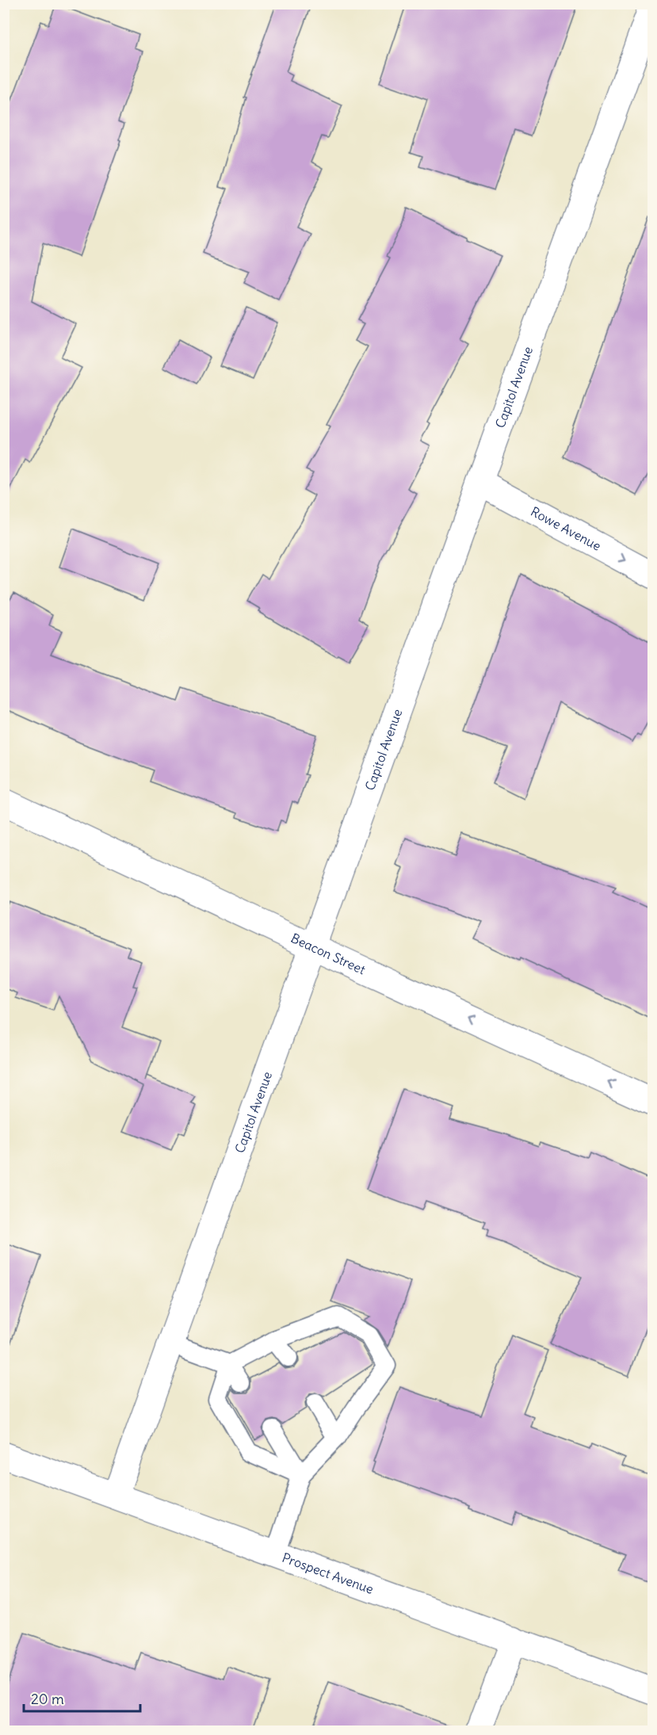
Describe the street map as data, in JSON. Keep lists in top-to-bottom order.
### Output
{
  "streets": {
    "main road": [
      "Capitol Avenue",
      "Rowe Avenue",
      "Beacon Street",
      "Prospect Avenue"
    ]
  },
  "crossings": [
    ["Capitol Avenue", "Rowe Avenue"],
    ["Capitol Avenue", "Beacon Street"],
    ["Capitol Avenue", "Prospect Avenue"]
  ],
  "one_way": ["Rowe Avenue", "Beacon Street"],
  "scale_bar": "20 m"
}
